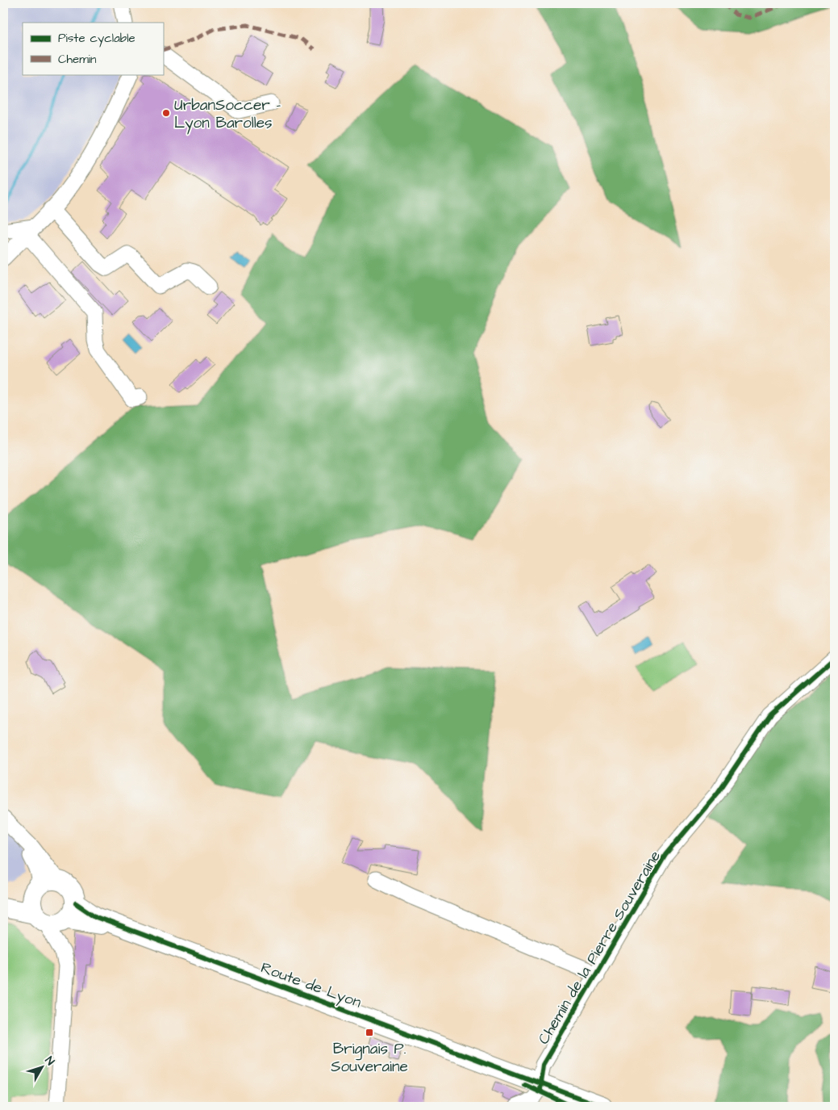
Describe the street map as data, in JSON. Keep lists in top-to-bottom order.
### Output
{
  "streets": {
    "main road": ["Route de Lyon"],
    "street": ["Chemin de la Pierre Souveraine"]
  },
  "crossings": [
    ["Chemin de la Pierre Souveraine", "Route de Lyon"]
  ],
  "places": {
    "other": ["UrbanSoccer - Lyon Barolles"],
    "transit": ["Brignais P. Souveraine"]
  },
  "legend": ["Piste cyclable", "Chemin"],
  "north": "top right"
}
